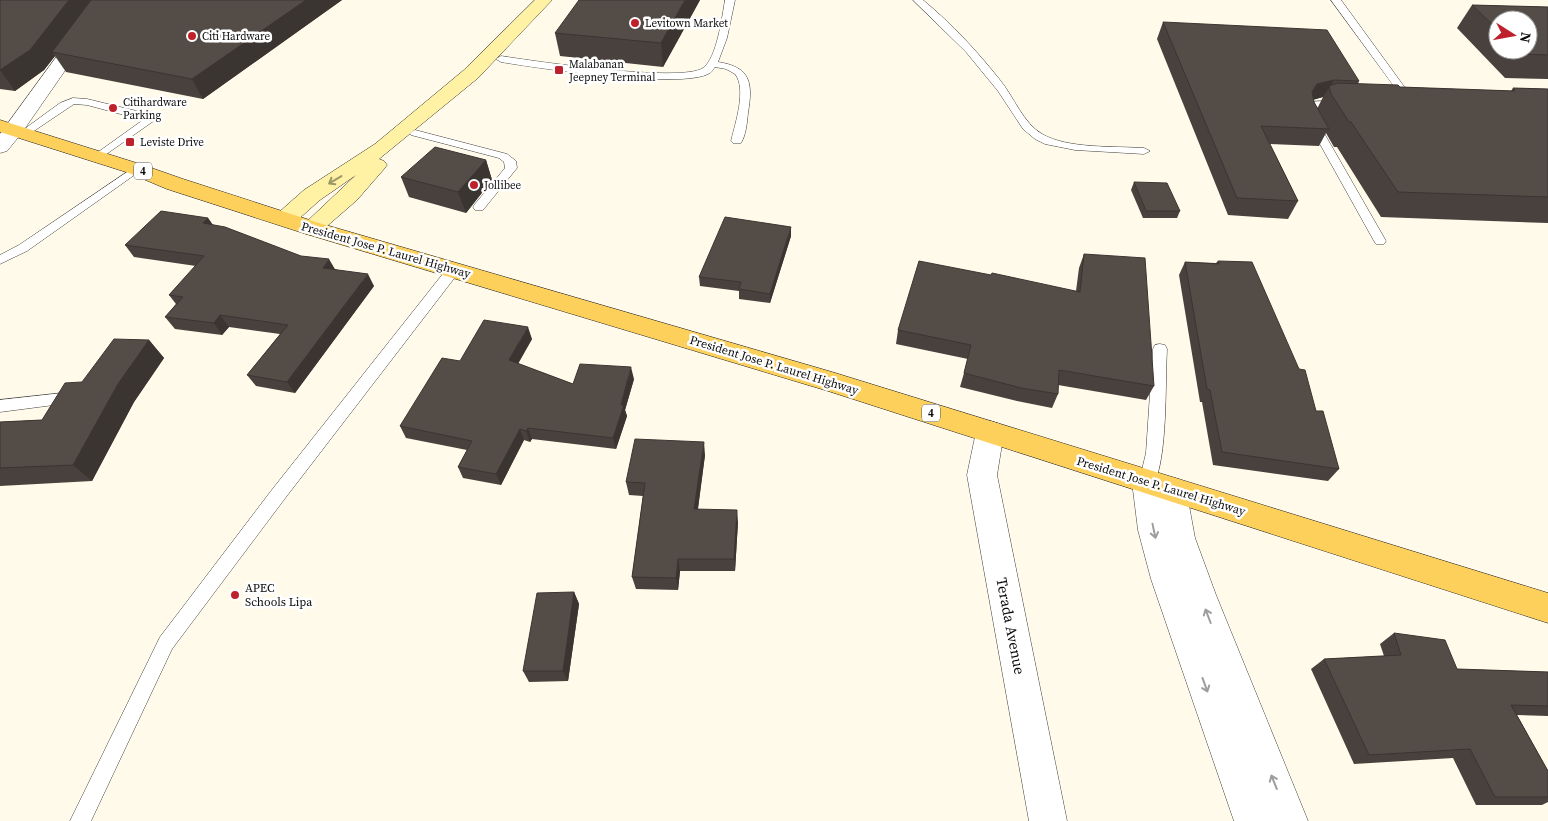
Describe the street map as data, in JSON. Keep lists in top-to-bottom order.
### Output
{
  "streets": {
    "main road": ["4", "President Jose P. Laurel Highway"],
    "street": ["Terada Avenue"]
  },
  "crossings": [
    ["President Jose P. Laurel Highway", "Terada Avenue"]
  ],
  "places": {
    "other": [
      "Levitown Market",
      "Citi Hardware",
      "Citihardware Parking",
      "Jollibee",
      "APEC Schools Lipa"
    ],
    "transit": ["Malabanan Jeepney Terminal", "Leviste Drive"]
  },
  "north": "right"
}
